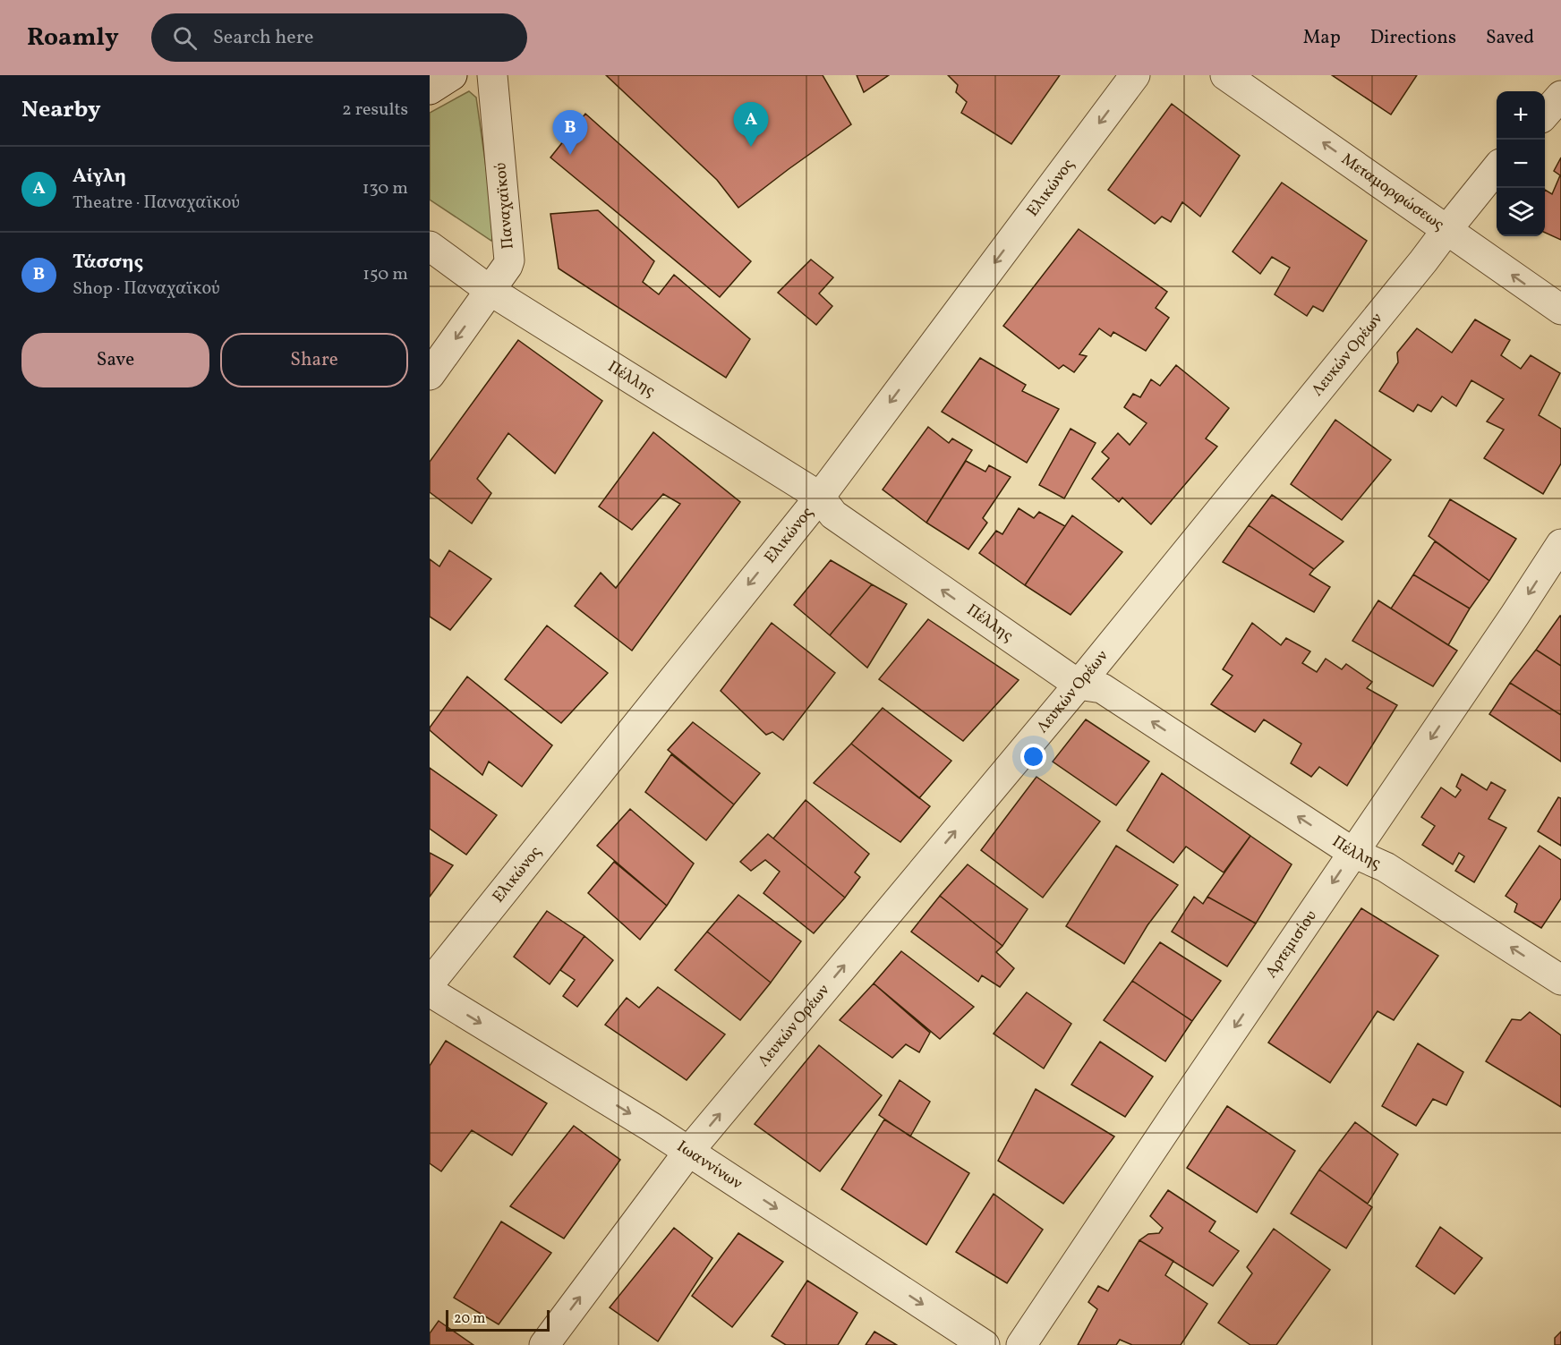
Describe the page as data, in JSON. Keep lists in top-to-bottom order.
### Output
{
  "streets": {
    "street": [
      "Ελικώνος",
      "Μεταμορφώσεως",
      "Παναχαϊκού",
      "Λευκών Ορέων",
      "Πέλλης",
      "Αρτεμισίου",
      "Ιωαννίνων"
    ]
  },
  "crossings": [
    ["Ελικώνος", "Πέλλης"],
    ["Μεταμορφώσεως", "Λευκών Ορέων"],
    ["Παναχαϊκού", "Πέλλης"],
    ["Λευκών Ορέων", "Πέλλης"],
    ["Λευκών Ορέων", "Ιωαννίνων"],
    ["Πέλλης", "Αρτεμισίου"]
  ],
  "one_way": [
    "Ελικώνος",
    "Μεταμορφώσεως",
    "Λευκών Ορέων",
    "Πέλλης",
    "Αρτεμισίου",
    "Ιωαννίνων"
  ],
  "scale_bar": "20 m",
  "page": {
    "header": "Roamly",
    "search": "Search here",
    "nav": ["Map", "Directions", "Saved"],
    "heading": ["Nearby", "2 results"],
    "map_buttons": ["+", "−"],
    "pins": ["A", "B"],
    "list": [
      {
        "mark": "A",
        "name": "Αίγλη",
        "note": "Theatre · Παναχαϊκού",
        "value": "130 m"
      },
      {
        "mark": "B",
        "name": "Τάσσης",
        "note": "Shop · Παναχαϊκού",
        "value": "150 m"
      }
    ],
    "buttons": ["Save", "Share"],
    "scale": "20 m"
  }
}
